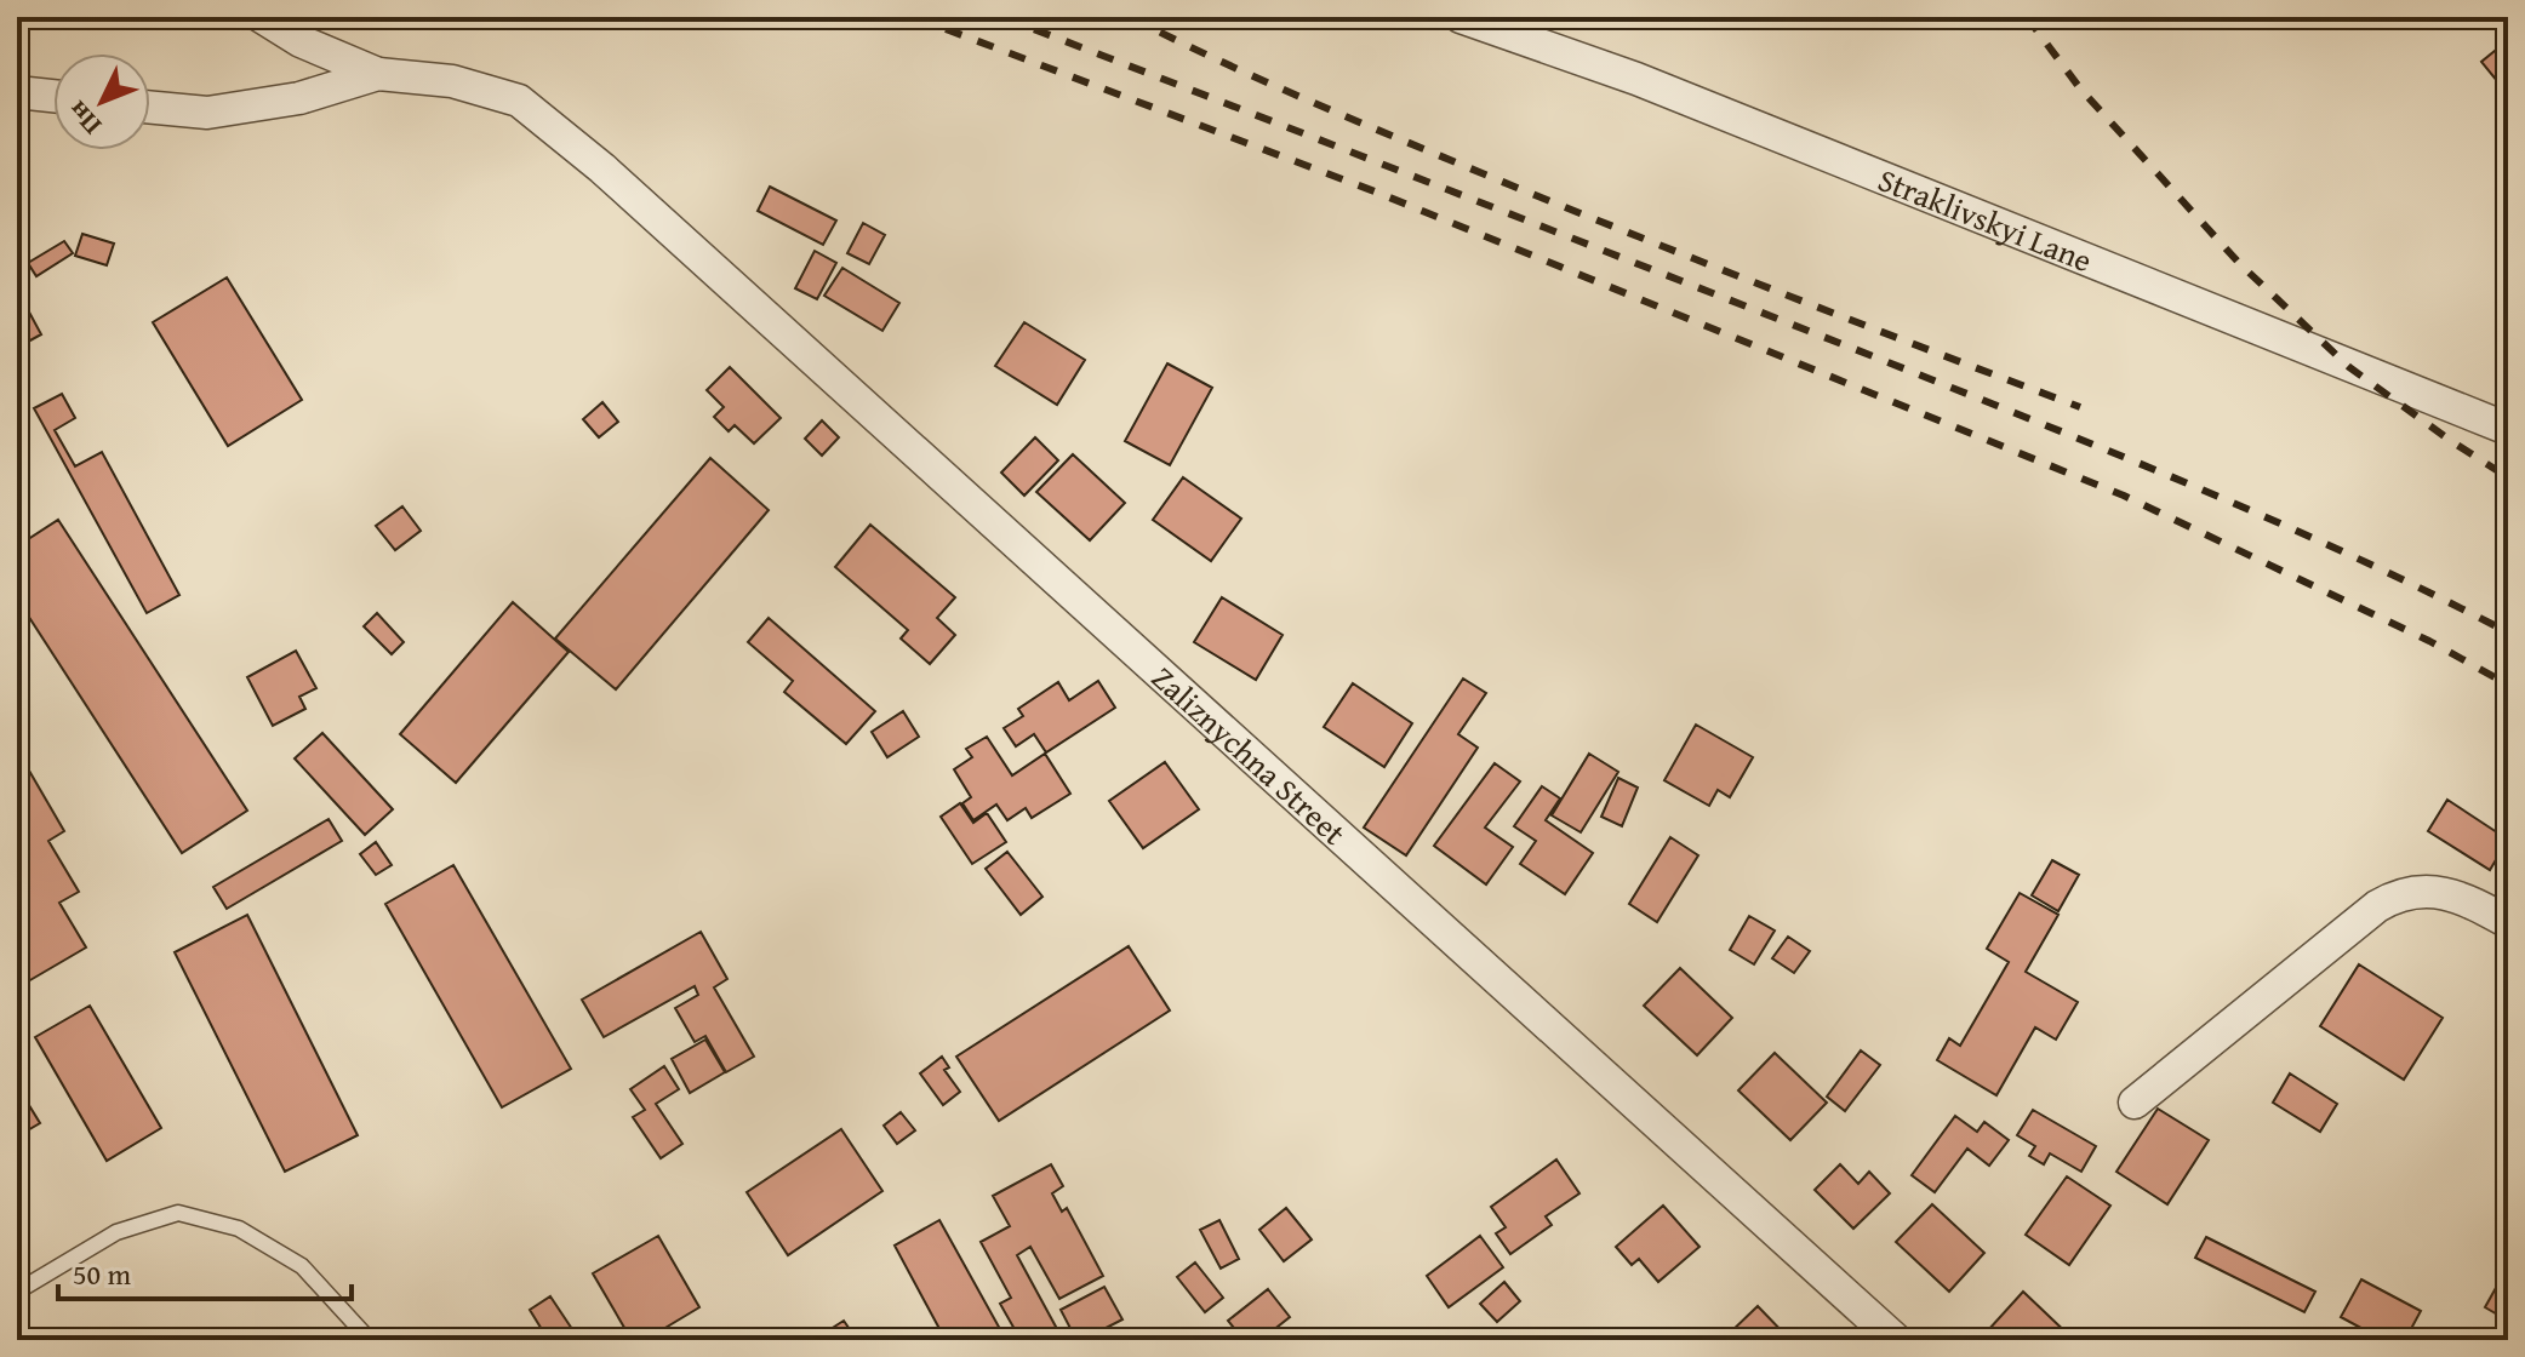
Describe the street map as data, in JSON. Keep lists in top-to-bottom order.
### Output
{
  "streets": {
    "street": ["Straklivskyi Lane", "Zaliznychna Street"]
  },
  "scale_bar": "50 m",
  "north": "bottom left"
}
